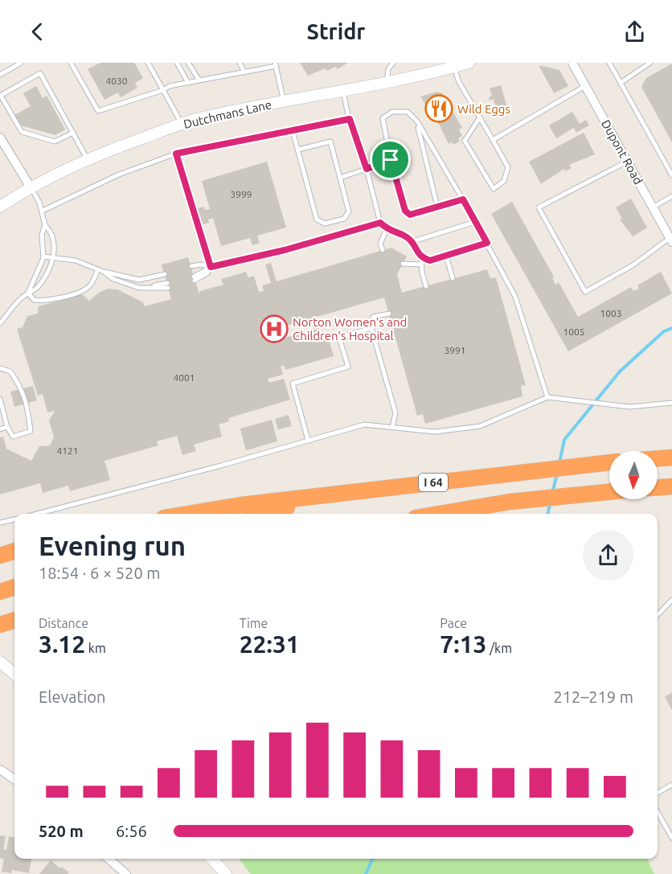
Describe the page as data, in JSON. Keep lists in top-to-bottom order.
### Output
{
  "streets": {
    "highway": ["I 64"],
    "street": ["Dutchmans Lane", "Dupont Road"]
  },
  "places": {
    "restaurant": ["Wild Eggs"],
    "hospital": ["Norton Women's and Children's Hospital"]
  },
  "house_numbers": [
    "4030",
    "3999",
    "1003",
    "1005",
    "3991",
    "4001",
    "4121"
  ],
  "north": "bottom",
  "page": {
    "header": "Stridr",
    "heading": ["Evening run", "18:54 · 6 × 520 m"],
    "stats": [
      ["Distance", "3.12 km"],
      ["Time", "22:31"],
      ["Pace", "7:13 /km"]
    ],
    "chart": ["Elevation", "212–219 m"],
    "list": [
      {
        "name": "520 m",
        "note": "6:56"
      }
    ]
  }
}
